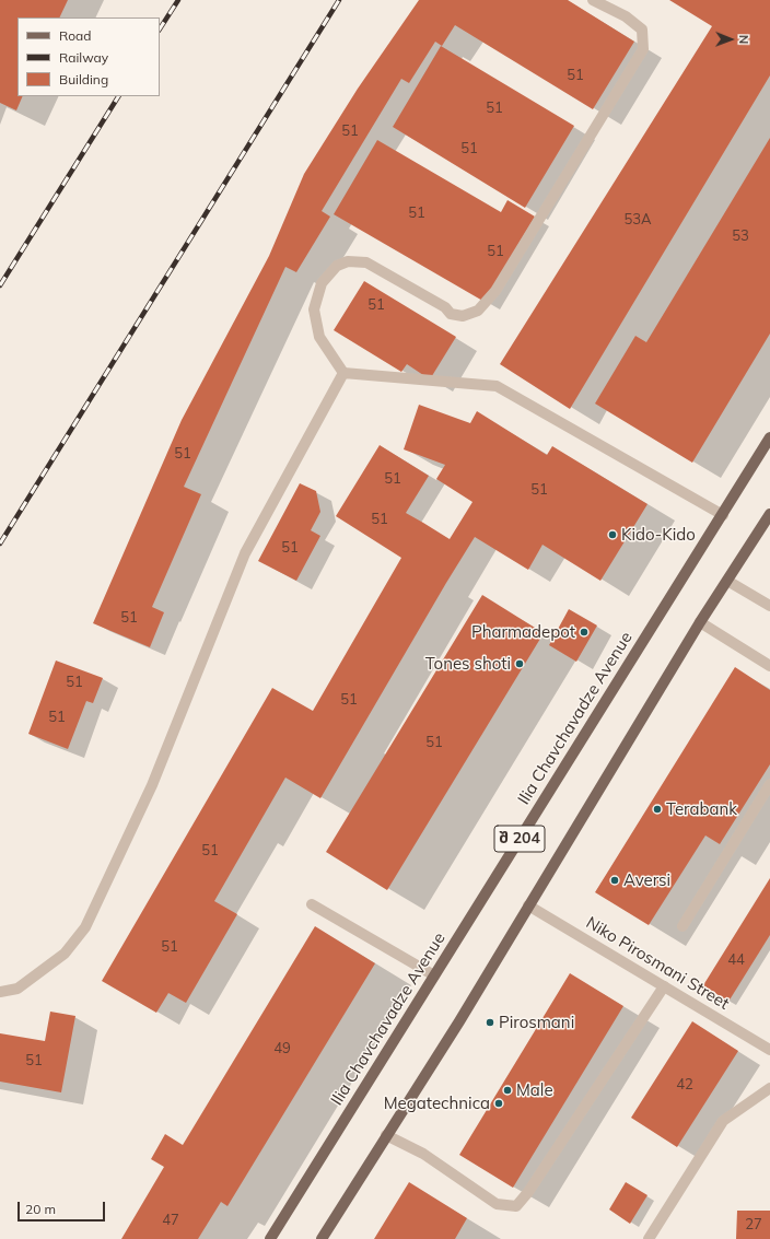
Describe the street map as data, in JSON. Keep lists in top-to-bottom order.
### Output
{
  "streets": {
    "main road": ["Ilia Chavchavadze Avenue", "შ 204"],
    "street": ["Niko Pirosmani Street"]
  },
  "crossings": [
    ["შ 204", "Niko Pirosmani Street"]
  ],
  "places": [
    "Kido-Kido",
    "Pharmadepot",
    "Tones shoti",
    "Terabank",
    "Aversi",
    "Pirosmani",
    "Male",
    "Megatechnica"
  ],
  "house_numbers": [
    "51",
    "51",
    "51",
    "51",
    "51",
    "53A",
    "53",
    "51",
    "51",
    "51",
    "51",
    "51",
    "51",
    "51",
    "51",
    "51",
    "51",
    "51",
    "51",
    "51",
    "51",
    "44",
    "49",
    "51",
    "42",
    "47",
    "27"
  ],
  "legend": ["Road", "Railway", "Building"],
  "scale_bar": "20 m",
  "north": "right"
}
